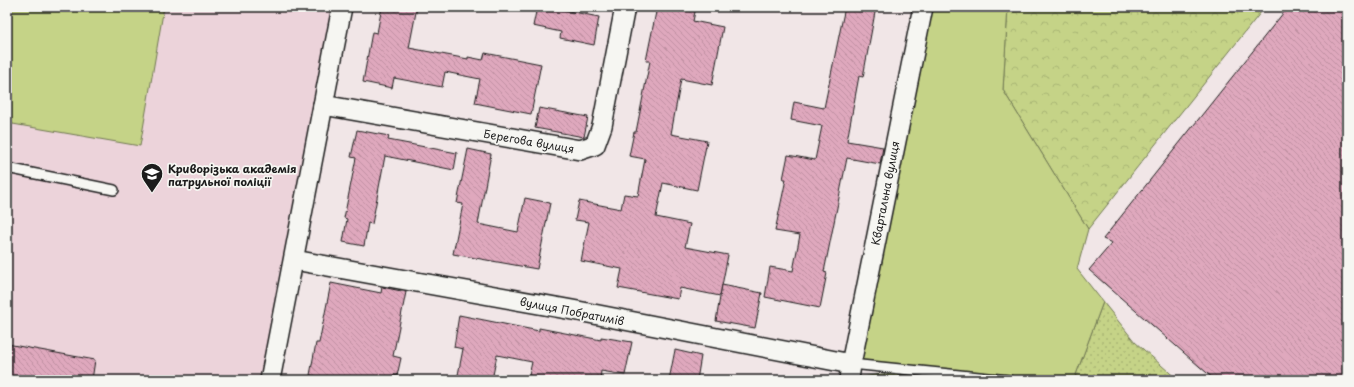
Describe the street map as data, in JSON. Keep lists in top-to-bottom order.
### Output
{
  "streets": {
    "street": ["Берегова вулиця", "Квартальна вулиця", "вулиця Побратимів"]
  },
  "crossings": [
    ["Квартальна вулиця", "вулиця Побратимів"]
  ],
  "places": {
    "school or university": ["Криворізька академія патрульної поліції"]
  }
}
